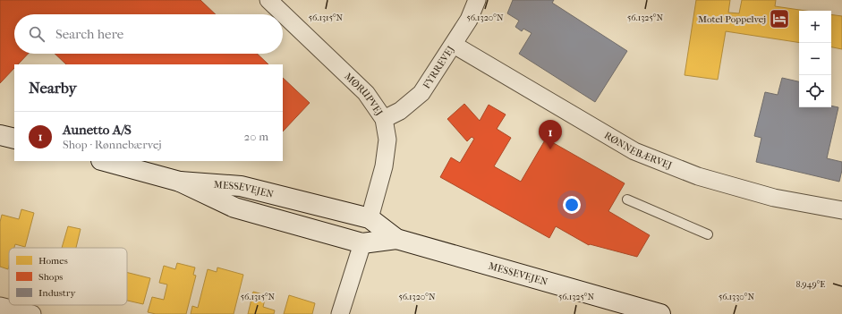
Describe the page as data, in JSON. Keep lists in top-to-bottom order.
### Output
{
  "streets": {
    "main road": ["MESSEVEJEN"],
    "street": ["FYRREVEJ", "MØRUPVEJ", "RØNNEBÆRVEJ"]
  },
  "crossings": [
    ["FYRREVEJ", "MØRUPVEJ"],
    ["FYRREVEJ", "RØNNEBÆRVEJ"],
    ["MØRUPVEJ", "MESSEVEJEN"]
  ],
  "places": {
    "hotel": ["Motel Poppelvej"]
  },
  "legend": ["Homes", "Shops", "Industry"],
  "page": {
    "map_buttons": ["+", "−"],
    "search": "Search here",
    "heading": "Nearby",
    "list": [
      {
        "mark": "1",
        "name": "Aunetto A/S",
        "note": "Shop · Rønnebærvej",
        "value": "20 m"
      }
    ],
    "pins": "1"
  },
  "coordinates": [
    "56.1315°N",
    "56.1320°N",
    "56.1325°N",
    "8.949°E",
    "56.1330°N"
  ]
}
